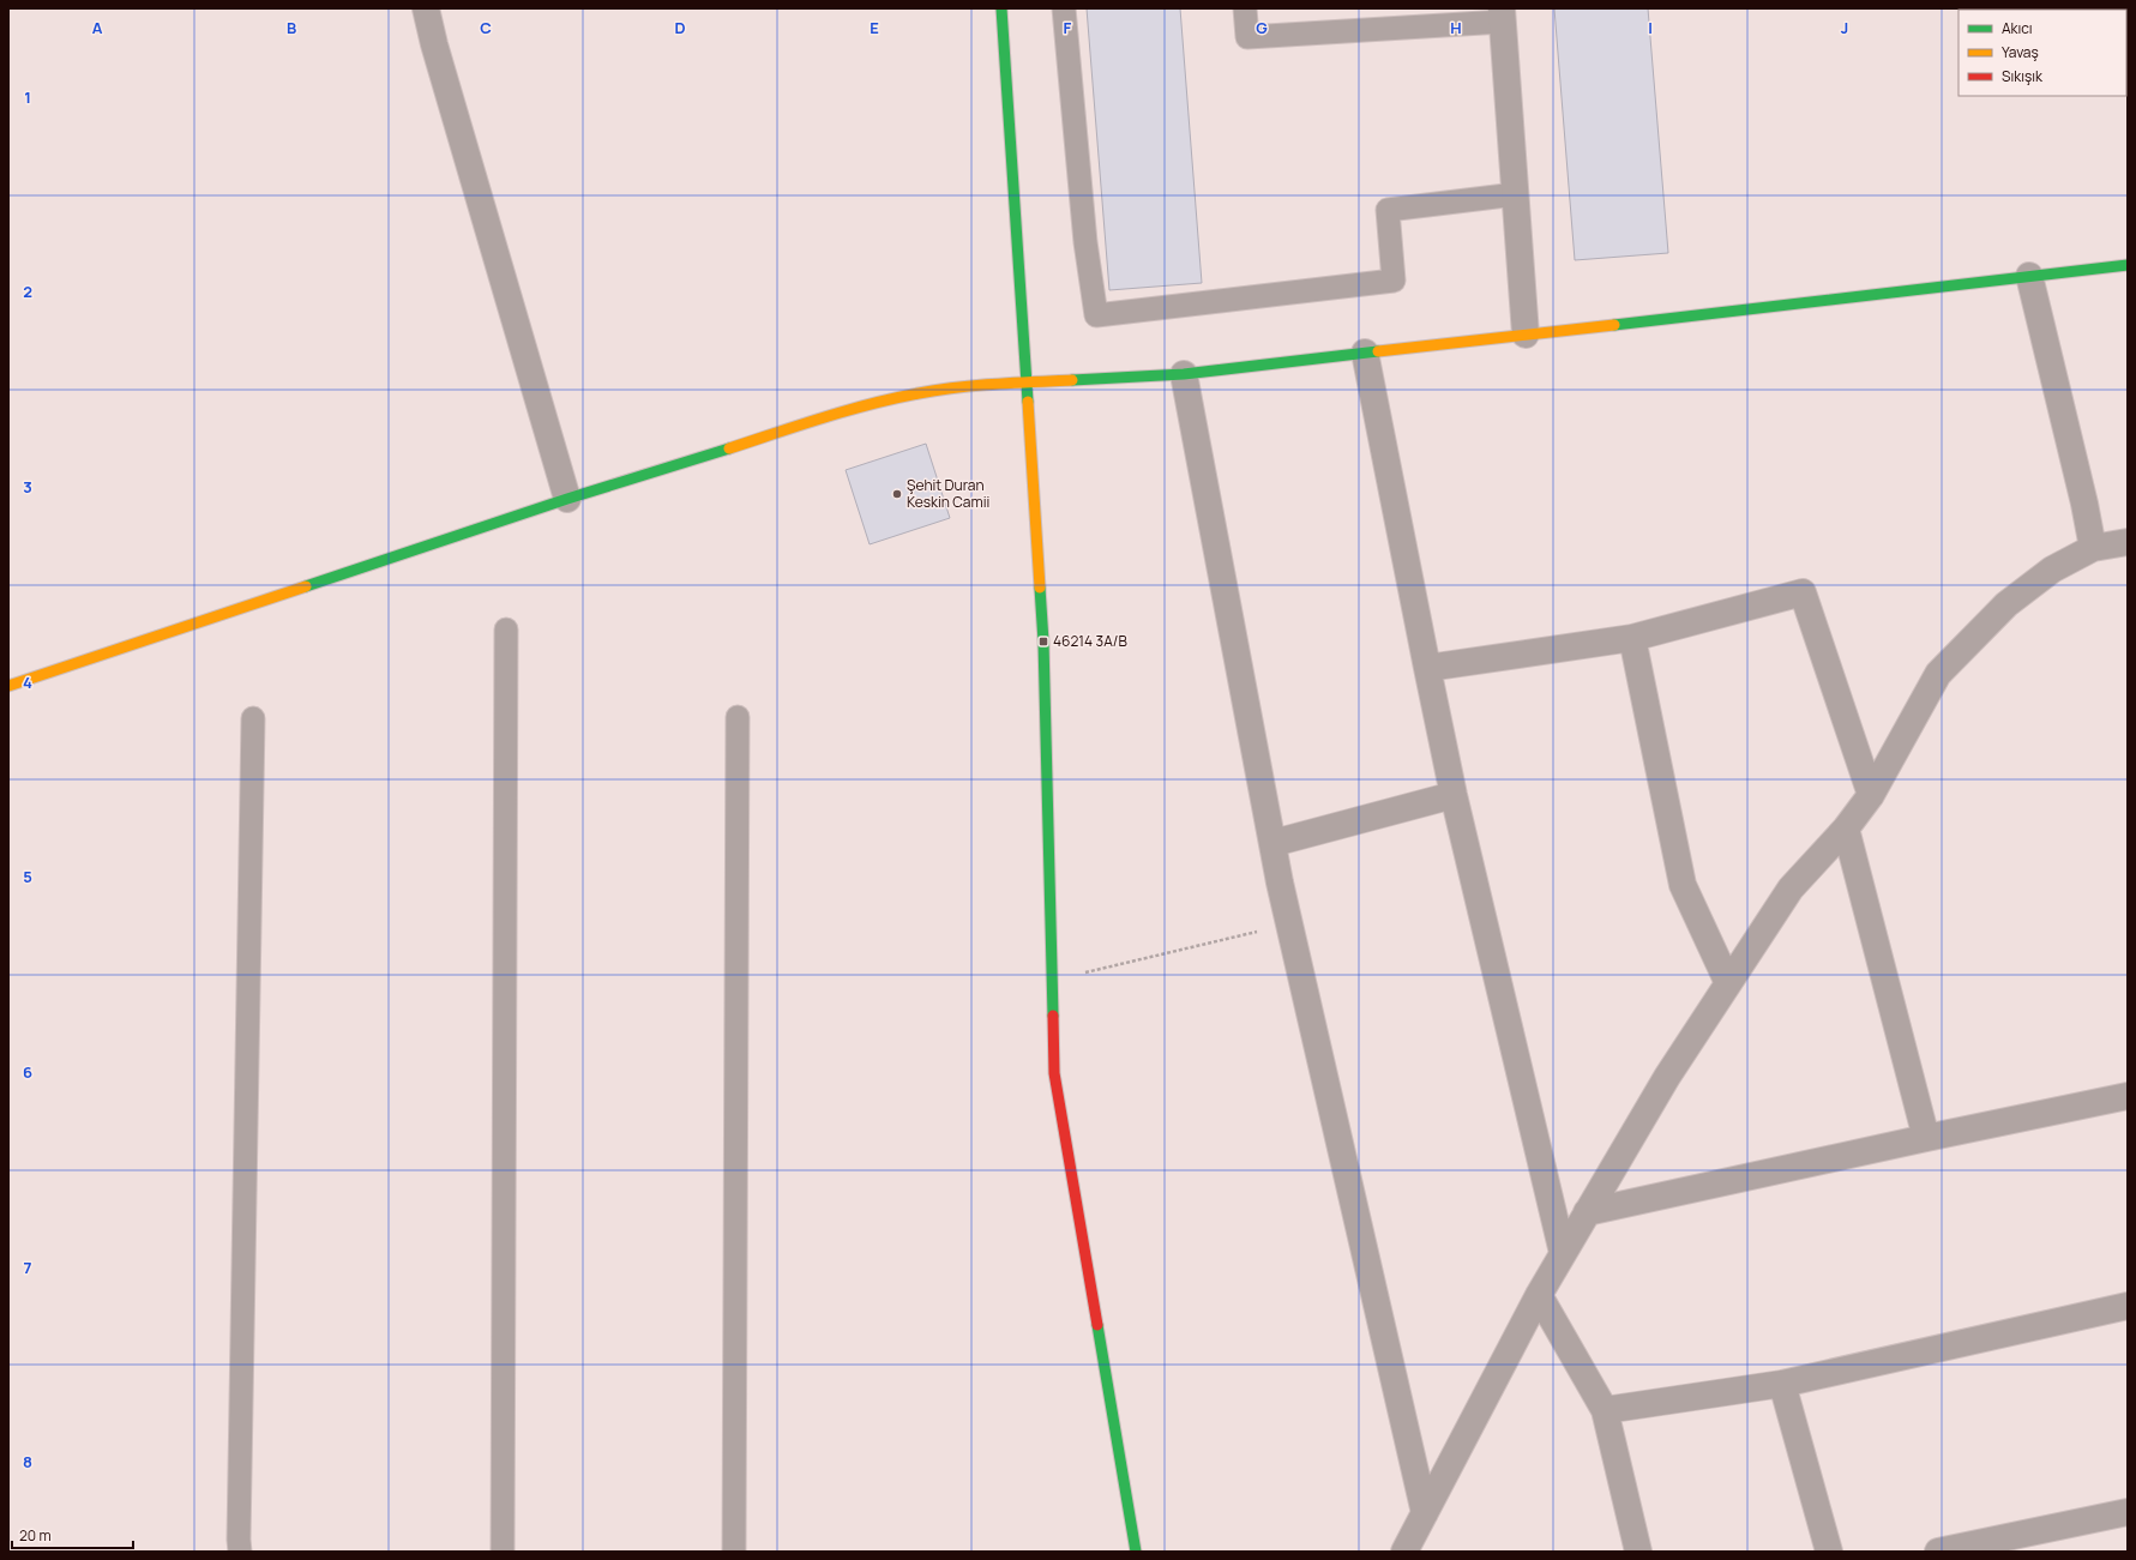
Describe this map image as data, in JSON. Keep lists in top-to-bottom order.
{
  "places": {
    "other": ["Şehit Duran Keskin Camii"],
    "transit": ["46214 3A/B"]
  },
  "legend": ["Akıcı", "Yavaş", "Sıkışık"],
  "scale_bar": "20 m",
  "grid": {
    "columns": [
      "A",
      "B",
      "C",
      "D",
      "E",
      "F",
      "G",
      "H",
      "I",
      "J"
    ],
    "rows": [
      "1",
      "2",
      "3",
      "4",
      "5",
      "6",
      "7",
      "8"
    ]
  }
}
